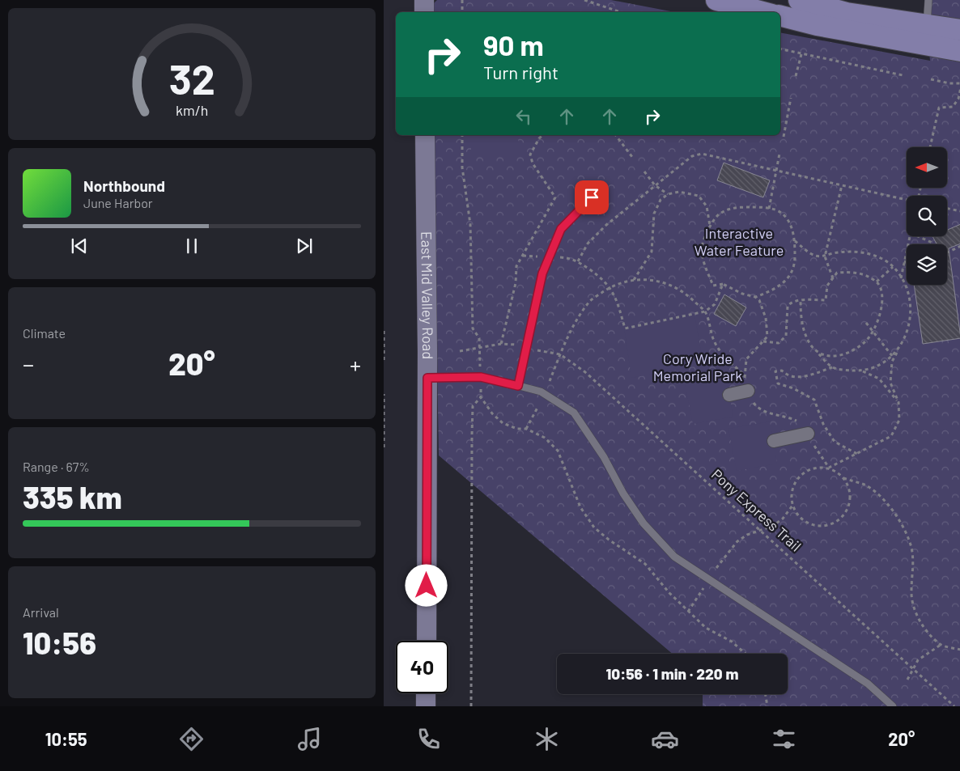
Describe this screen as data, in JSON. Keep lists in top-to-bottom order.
{
  "streets": {
    "street": ["East Mid Valley Road"],
    "path": ["Pony Express Trail"]
  },
  "parks": ["Interactive Water Feature", "Cory Wride Memorial Park"],
  "north": "left",
  "page": {
    "turn": ["90 m", "Turn right"],
    "song": ["Northbound", "June Harbor"],
    "tile": [
      "Climate",
      ["Range · 67%", "335 km"],
      ["Arrival", "10:56"]
    ],
    "heat": ["−", "20°", "+"],
    "limit": "40",
    "trip": "10:56 · 1 min · 220 m",
    "tabs": ["10:55", "20°"],
    "gauge": ["32", "km/h"]
  }
}
